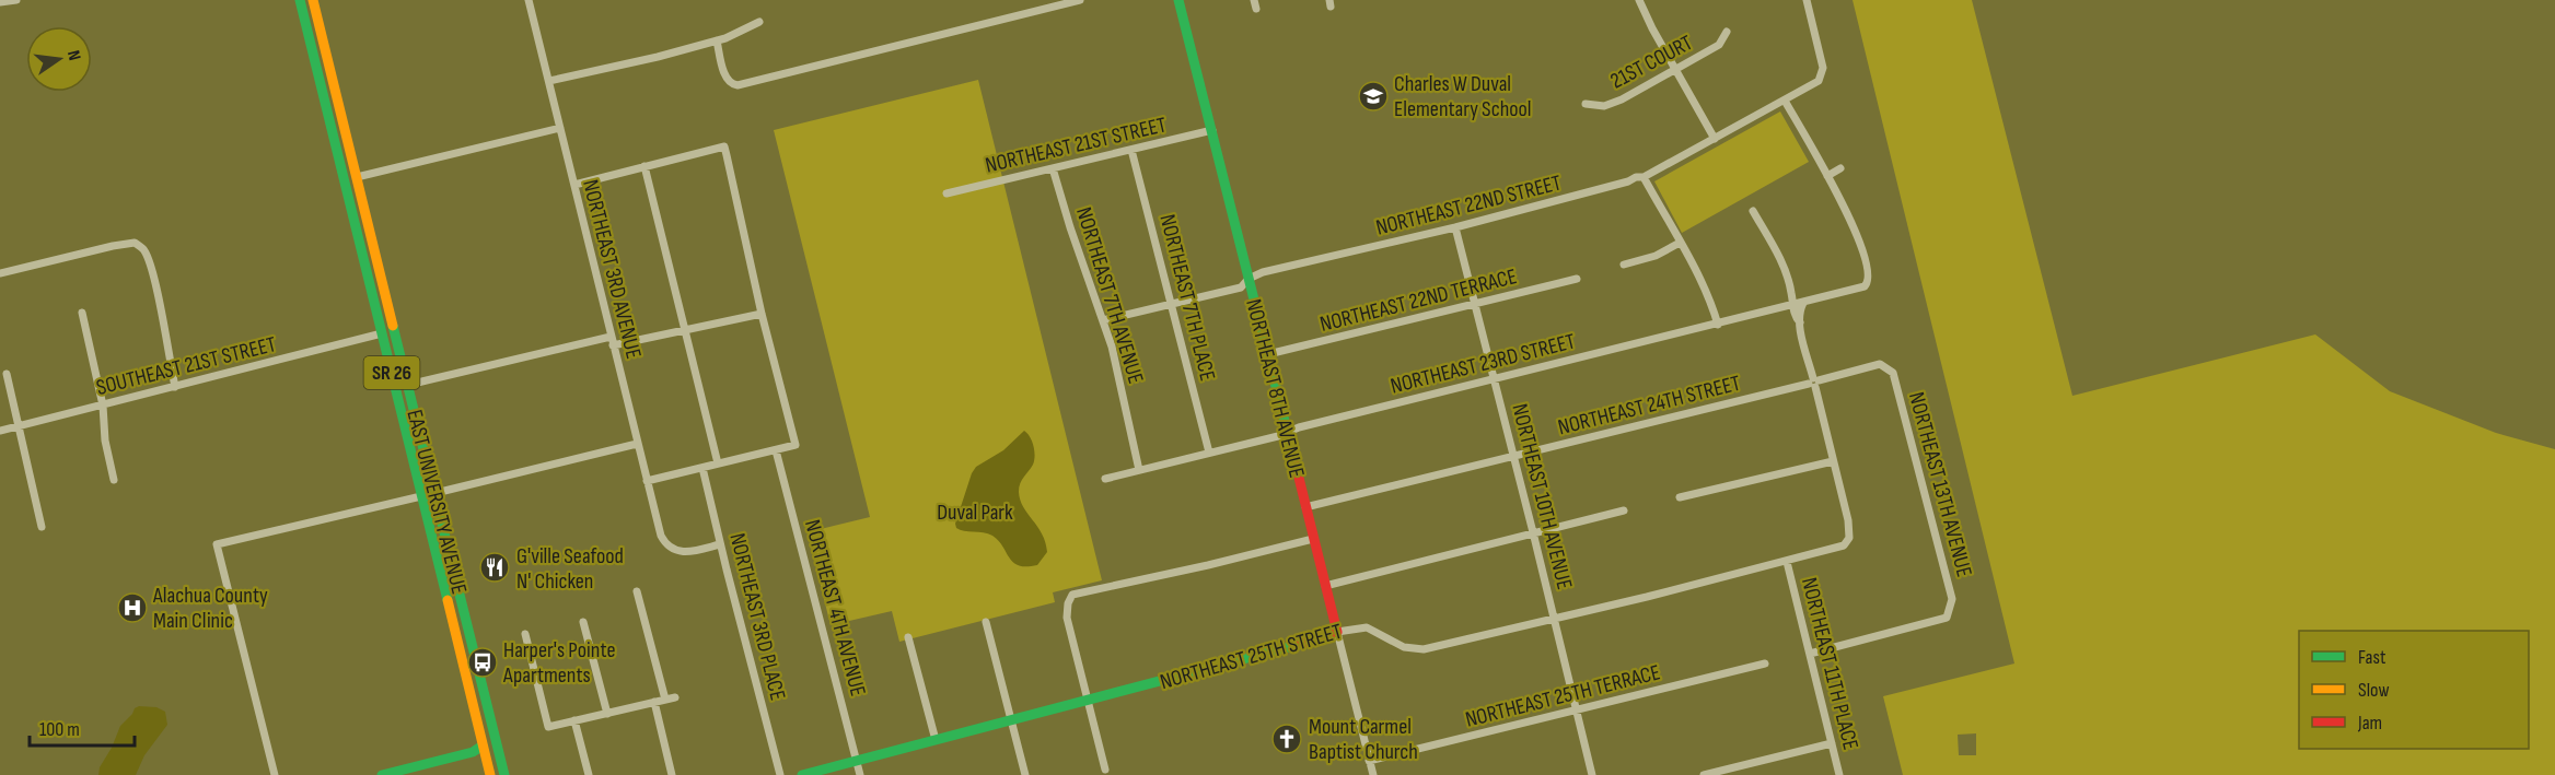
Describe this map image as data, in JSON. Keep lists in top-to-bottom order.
{
  "streets": {
    "main road": [
      "SR 26",
      "NORTHEAST 8TH AVENUE",
      "EAST UNIVERSITY AVENUE",
      "NORTHEAST 25TH STREET"
    ],
    "street": [
      "21ST COURT",
      "NORTHEAST 21ST STREET",
      "NORTHEAST 22ND STREET",
      "NORTHEAST 3RD AVENUE",
      "NORTHEAST 7TH AVENUE",
      "NORTHEAST 7TH PLACE",
      "NORTHEAST 22ND TERRACE",
      "NORTHEAST 23RD STREET",
      "SOUTHEAST 21ST STREET",
      "NORTHEAST 24TH STREET",
      "NORTHEAST 13TH AVENUE",
      "NORTHEAST 10TH AVENUE",
      "NORTHEAST 4TH AVENUE",
      "NORTHEAST 3RD PLACE",
      "NORTHEAST 11TH PLACE",
      "NORTHEAST 25TH TERRACE"
    ]
  },
  "crossings": [
    ["NORTHEAST 21ST STREET", "NORTHEAST 7TH AVENUE"],
    ["NORTHEAST 21ST STREET", "NORTHEAST 7TH PLACE"],
    ["NORTHEAST 21ST STREET", "NORTHEAST 8TH AVENUE"],
    ["NORTHEAST 22ND STREET", "NORTHEAST 7TH AVENUE"],
    ["NORTHEAST 22ND STREET", "NORTHEAST 7TH PLACE"],
    ["NORTHEAST 22ND STREET", "NORTHEAST 8TH AVENUE"],
    ["NORTHEAST 22ND STREET", "NORTHEAST 10TH AVENUE"],
    ["NORTHEAST 3RD AVENUE", "NORTHEAST 3RD PLACE"],
    ["NORTHEAST 7TH AVENUE", "NORTHEAST 23RD STREET"],
    ["NORTHEAST 7TH PLACE", "NORTHEAST 23RD STREET"],
    ["NORTHEAST 22ND TERRACE", "NORTHEAST 8TH AVENUE"],
    ["NORTHEAST 22ND TERRACE", "NORTHEAST 10TH AVENUE"],
    ["NORTHEAST 23RD STREET", "NORTHEAST 8TH AVENUE"],
    ["NORTHEAST 23RD STREET", "NORTHEAST 10TH AVENUE"],
    ["SOUTHEAST 21ST STREET", "EAST UNIVERSITY AVENUE"],
    ["NORTHEAST 8TH AVENUE", "NORTHEAST 24TH STREET"],
    ["NORTHEAST 8TH AVENUE", "NORTHEAST 25TH STREET"],
    ["NORTHEAST 8TH AVENUE", "NORTHEAST 25TH TERRACE"],
    ["NORTHEAST 24TH STREET", "NORTHEAST 13TH AVENUE"],
    ["NORTHEAST 24TH STREET", "NORTHEAST 10TH AVENUE"],
    ["NORTHEAST 13TH AVENUE", "NORTHEAST 11TH PLACE"],
    ["NORTHEAST 10TH AVENUE", "NORTHEAST 25TH STREET"],
    ["NORTHEAST 10TH AVENUE", "NORTHEAST 25TH TERRACE"],
    ["NORTHEAST 4TH AVENUE", "NORTHEAST 25TH STREET"],
    ["NORTHEAST 25TH STREET", "NORTHEAST 11TH PLACE"]
  ],
  "parks": ["Duval Park"],
  "places": {
    "school or university": ["Charles W Duval Elementary School"],
    "restaurant": ["G'ville Seafood N' Chicken"],
    "hospital": ["Alachua County Main Clinic"],
    "bus stop": ["Harper's Pointe Apartments"],
    "church": ["Mount Carmel Baptist Church"]
  },
  "legend": ["Fast", "Slow", "Jam"],
  "scale_bar": "100 m",
  "north": "right"
}
